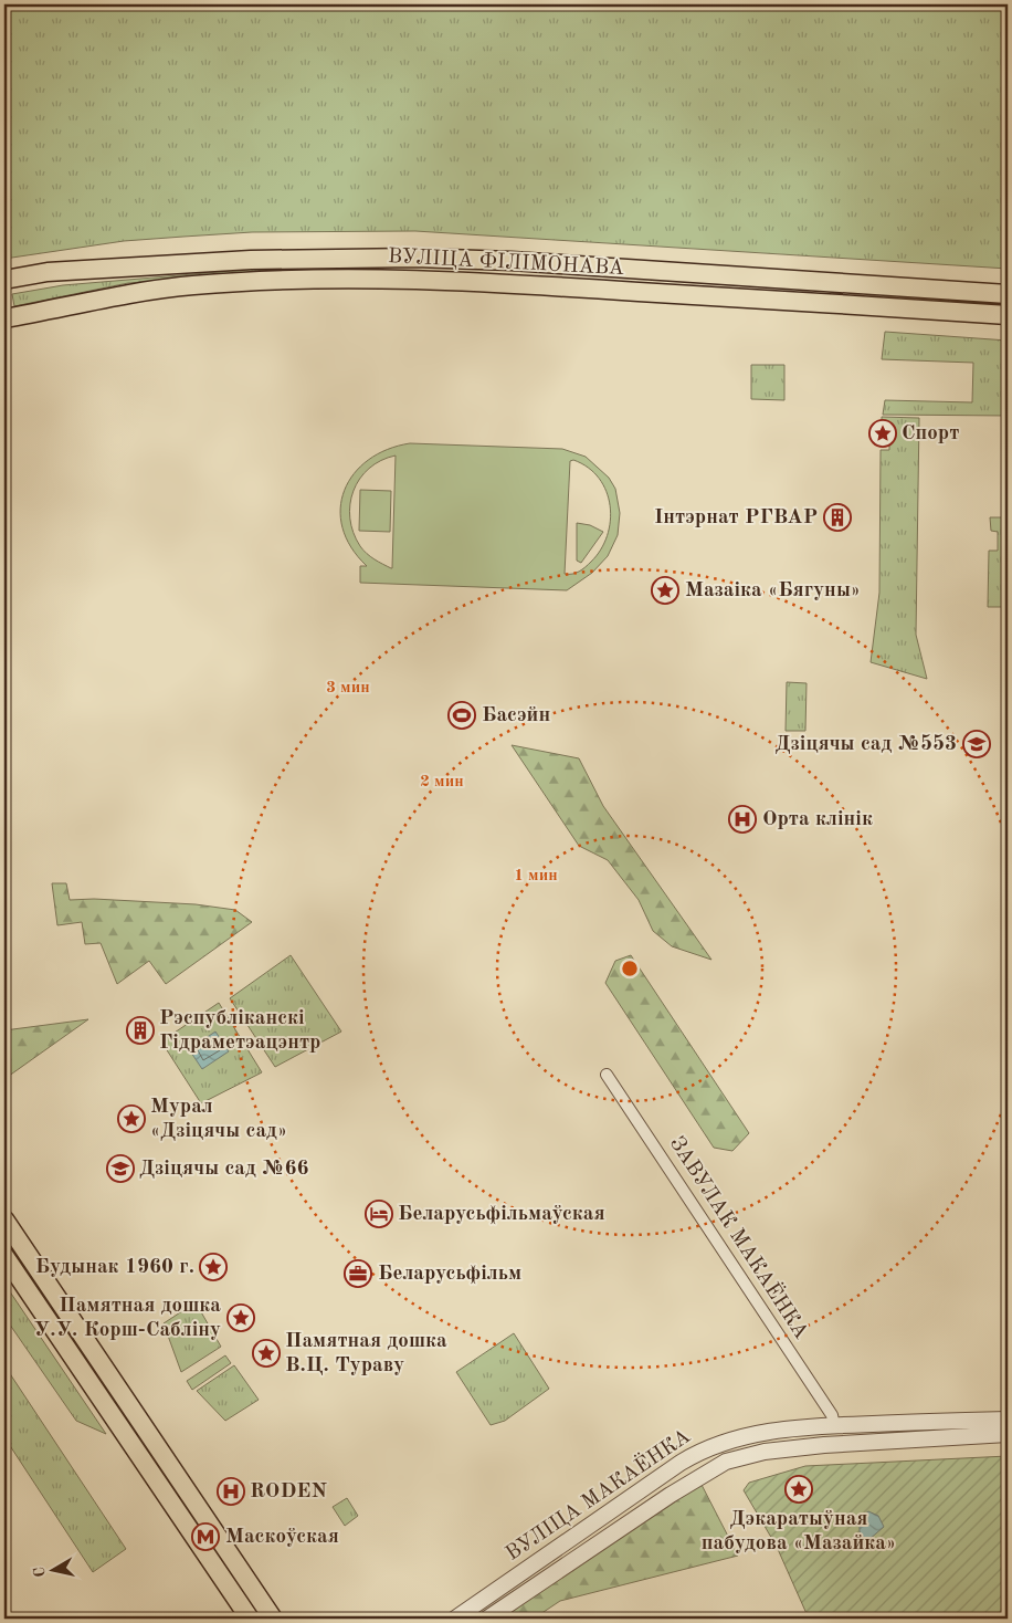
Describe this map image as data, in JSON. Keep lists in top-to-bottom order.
{
  "streets": {
    "main road": ["ВУЛІЦА ФІЛІМОНАВА"],
    "street": ["ЗАВУЛАК МАКАЁНКА", "ВУЛІЦА МАКАЁНКА"]
  },
  "crossings": [
    ["ЗАВУЛАК МАКАЁНКА", "ВУЛІЦА МАКАЁНКА"]
  ],
  "places": {
    "place": [
      "Спорт",
      "Мазаіка «Бягуны»",
      "Мурал «Дзіцячы сад»",
      "Будынак 1960 г.",
      "Памятная дошка У.У. Корш-Сабліну",
      "Памятная дошка В.Ц. Тураву",
      "Дэкаратыўная пабудова «Мазайка»"
    ],
    "building": ["Інтэрнат РГВАР", "Рэспубліканскі Гідраметэацэнтр"],
    "sports": ["Басэйн"],
    "school or university": ["Дзіцячы сад №553", "Дзіцячы сад №66"],
    "hospital": ["Орта клінік", "RODEN"],
    "hotel": ["Беларусьфільмаўская"],
    "office": ["Беларусьфільм"],
    "metro station": ["Маскоўская"]
  },
  "north": "left",
  "rings": ["3 мин", "2 мин", "1 мин"]
}
